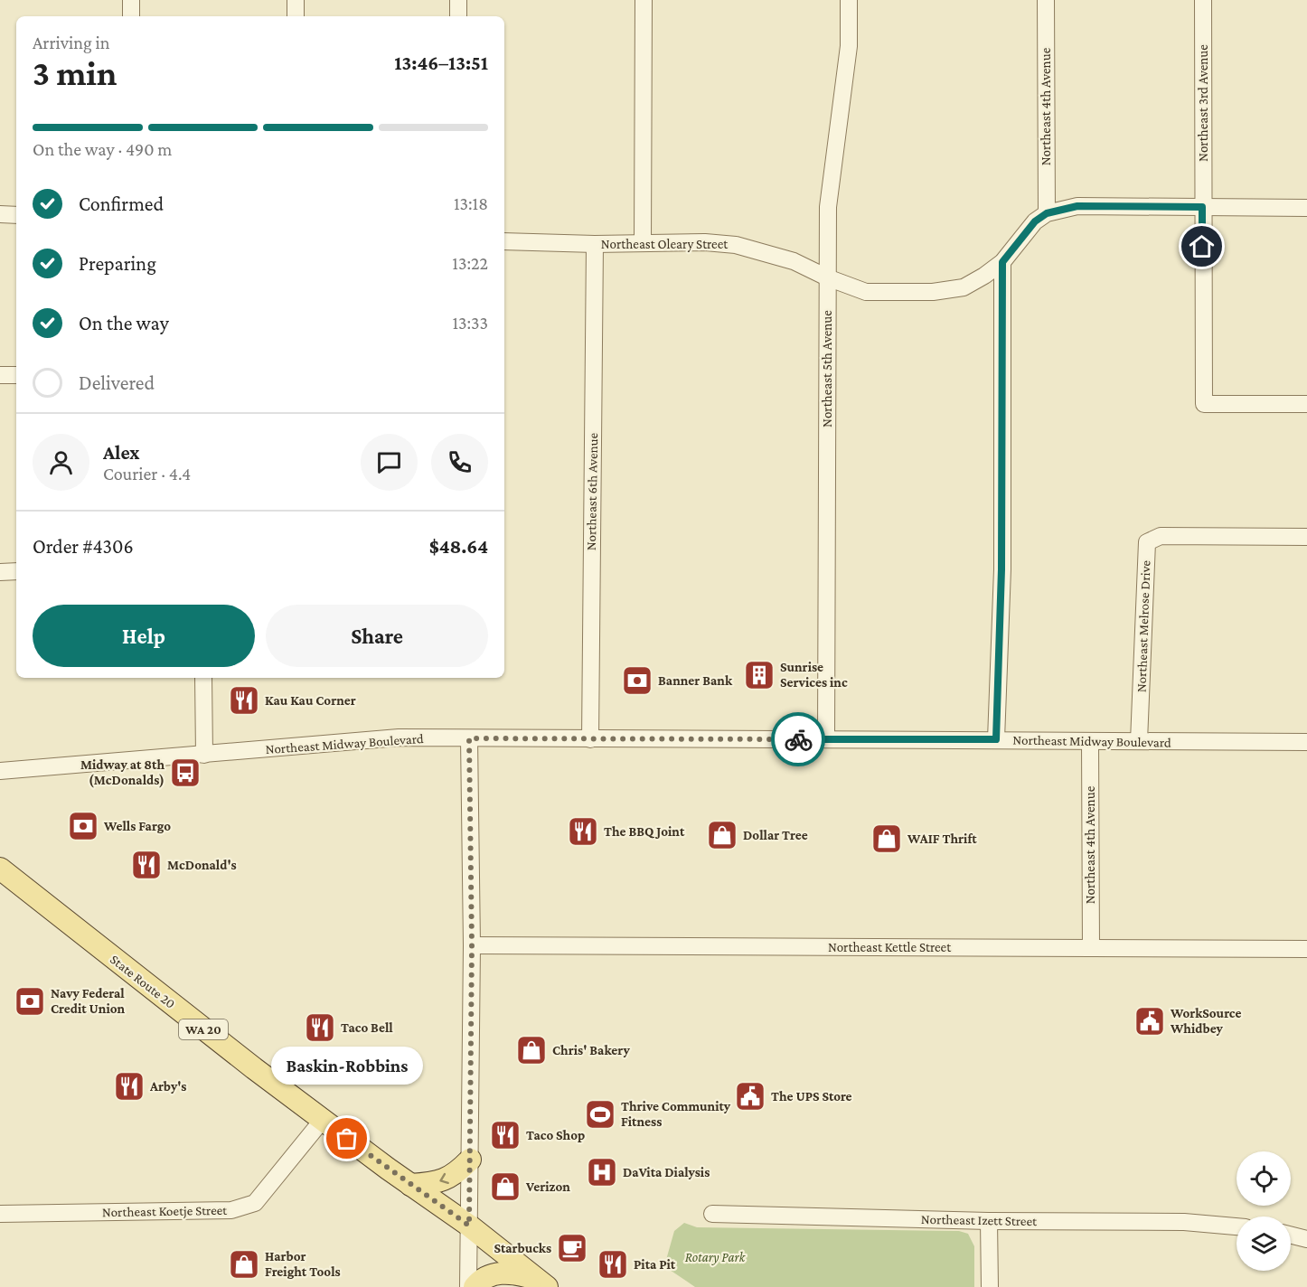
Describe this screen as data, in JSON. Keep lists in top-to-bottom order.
{
  "streets": {
    "main road": ["State Route 20", "WA 20"],
    "street": [
      "Northeast 3rd Avenue",
      "Northeast 4th Avenue",
      "Northeast Oleary Street",
      "Northeast 5th Avenue",
      "Northeast 6th Avenue",
      "Northeast Melrose Drive",
      "Northeast Midway Boulevard",
      "Northeast Kettle Street",
      "Northeast Koetje Street",
      "Northeast Izett Street"
    ]
  },
  "crossings": [
    ["Northeast 3rd Avenue", "Northeast Oleary Street"],
    ["Northeast 4th Avenue", "Northeast Oleary Street"],
    ["Northeast 4th Avenue", "Northeast Midway Boulevard"],
    ["Northeast 4th Avenue", "Northeast Kettle Street"],
    ["Northeast Oleary Street", "Northeast 5th Avenue"],
    ["Northeast Oleary Street", "Northeast 6th Avenue"],
    ["Northeast 5th Avenue", "Northeast Midway Boulevard"],
    ["Northeast 6th Avenue", "Northeast Midway Boulevard"],
    ["Northeast Melrose Drive", "Northeast Midway Boulevard"],
    ["State Route 20", "Northeast Koetje Street"]
  ],
  "parks": ["Rotary Park"],
  "places": {
    "building": ["Sunrise Services inc"],
    "bank": ["Banner Bank", "Wells Fargo", "Navy Federal Credit Union"],
    "restaurant": [
      "Kau Kau Corner",
      "The BBQ Joint",
      "McDonald's",
      "Taco Bell",
      "Arby's",
      "Taco Shop",
      "Pita Pit"
    ],
    "bus stop": ["Midway at 8th (McDonalds)"],
    "shop": [
      "Dollar Tree",
      "WAIF Thrift",
      "Chris' Bakery",
      "Verizon",
      "Harbor Freight Tools"
    ],
    "public building": ["WorkSource Whidbey", "The UPS Store"],
    "sports": ["Thrive Community Fitness"],
    "other": ["Baskin-Robbins"],
    "hospital": ["DaVita Dialysis"],
    "cafe": ["Starbucks"]
  },
  "page": {
    "heading": ["3 min", "Arriving in", "13:46–13:51"],
    "panel": [
      "Alex",
      "Courier · 4.4",
      "Order #4306",
      "$48.64"
    ],
    "bar": "On the way · 490 m",
    "list": [
      ["Confirmed", "13:18"],
      ["Preparing", "13:22"],
      ["On the way", "13:33"],
      "Delivered"
    ],
    "buttons": ["Help", "Share"],
    "bubble": "Baskin-Robbins"
  }
}
